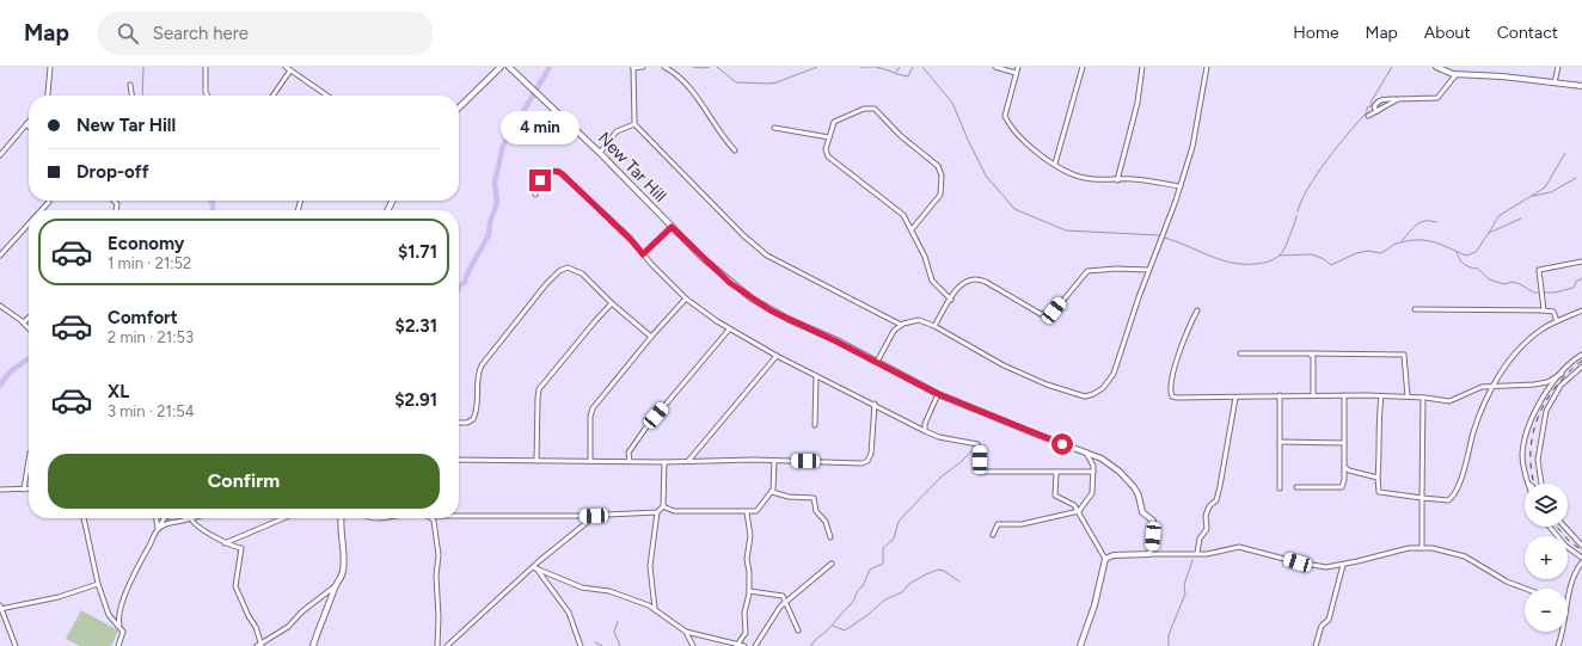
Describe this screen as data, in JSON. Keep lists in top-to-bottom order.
{
  "streets": {
    "street": ["New Tar Hill"]
  },
  "page": {
    "header": "Map",
    "search": "Search here",
    "nav": [
      "Home",
      "Map",
      "About",
      "Contact"
    ],
    "banner": ["New Tar Hill", "Drop-off"],
    "bubble": "4 min",
    "list": [
      {
        "name": "Economy",
        "note": "1 min · 21:52",
        "value": "$1.71"
      },
      {
        "name": "Comfort",
        "note": "2 min · 21:53",
        "value": "$2.31"
      },
      {
        "name": "XL",
        "note": "3 min · 21:54",
        "value": "$2.91"
      }
    ],
    "buttons": "Confirm",
    "map_buttons": ["+", "−"]
  }
}
